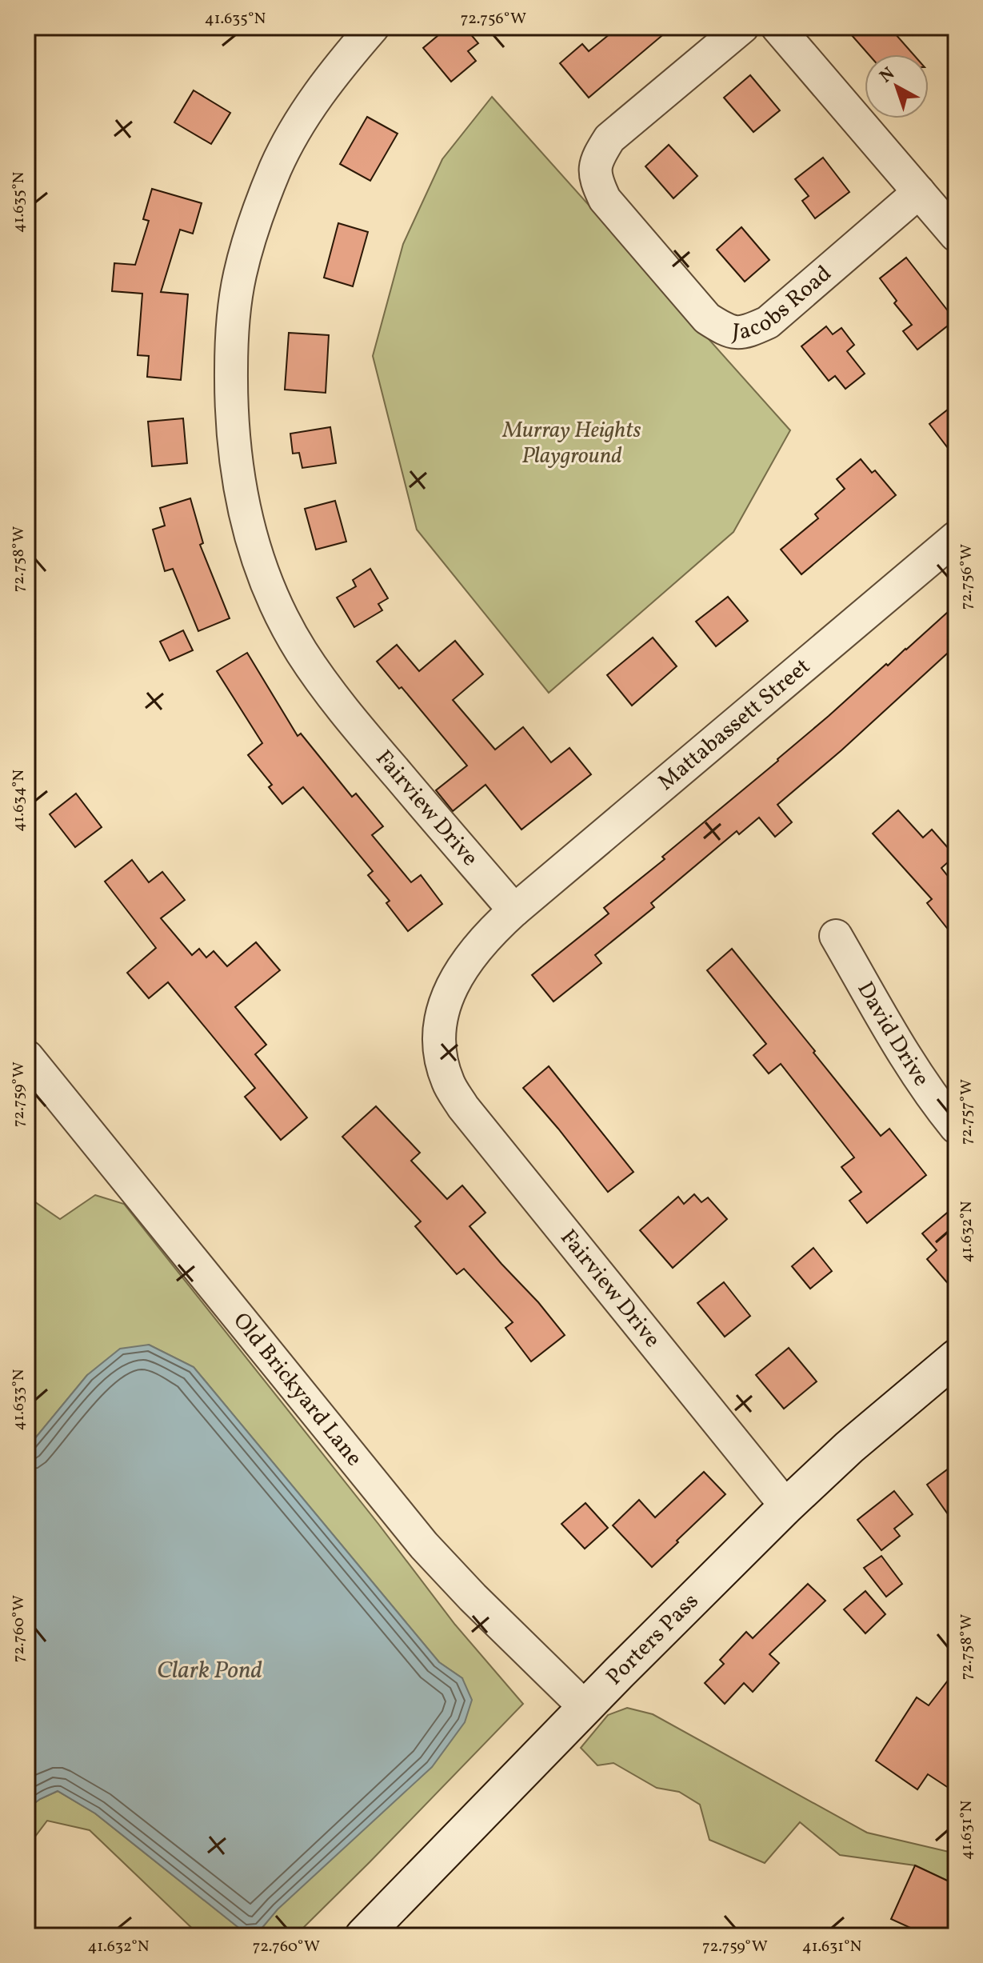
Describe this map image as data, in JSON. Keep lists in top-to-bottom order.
{
  "streets": {
    "street": [
      "Jacobs Road",
      "Mattabassett Street",
      "Fairview Drive",
      "David Drive",
      "Old Brickyard Lane",
      "Porters Pass"
    ]
  },
  "crossings": [
    ["Mattabassett Street", "Fairview Drive"],
    ["Fairview Drive", "Porters Pass"],
    ["Old Brickyard Lane", "Porters Pass"]
  ],
  "water": ["Clark Pond"],
  "parks": ["Murray Heights Playground"],
  "north": "top left",
  "coordinates": [
    "41.635°N",
    "72.756°W",
    "72.758°W",
    "41.634°N",
    "72.759°W",
    "72.757°W",
    "41.632°N",
    "41.633°N",
    "72.760°W",
    "41.631°N"
  ]
}
